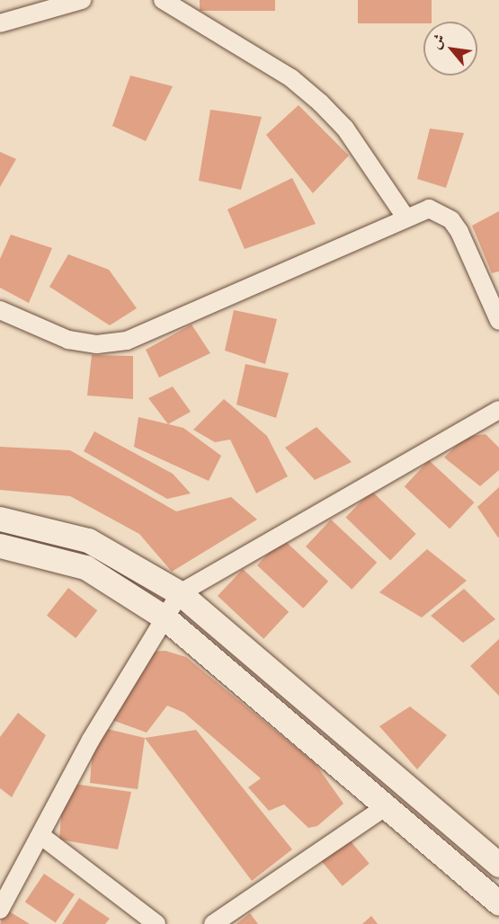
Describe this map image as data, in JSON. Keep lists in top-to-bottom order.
{
  "north": "top left"
}
